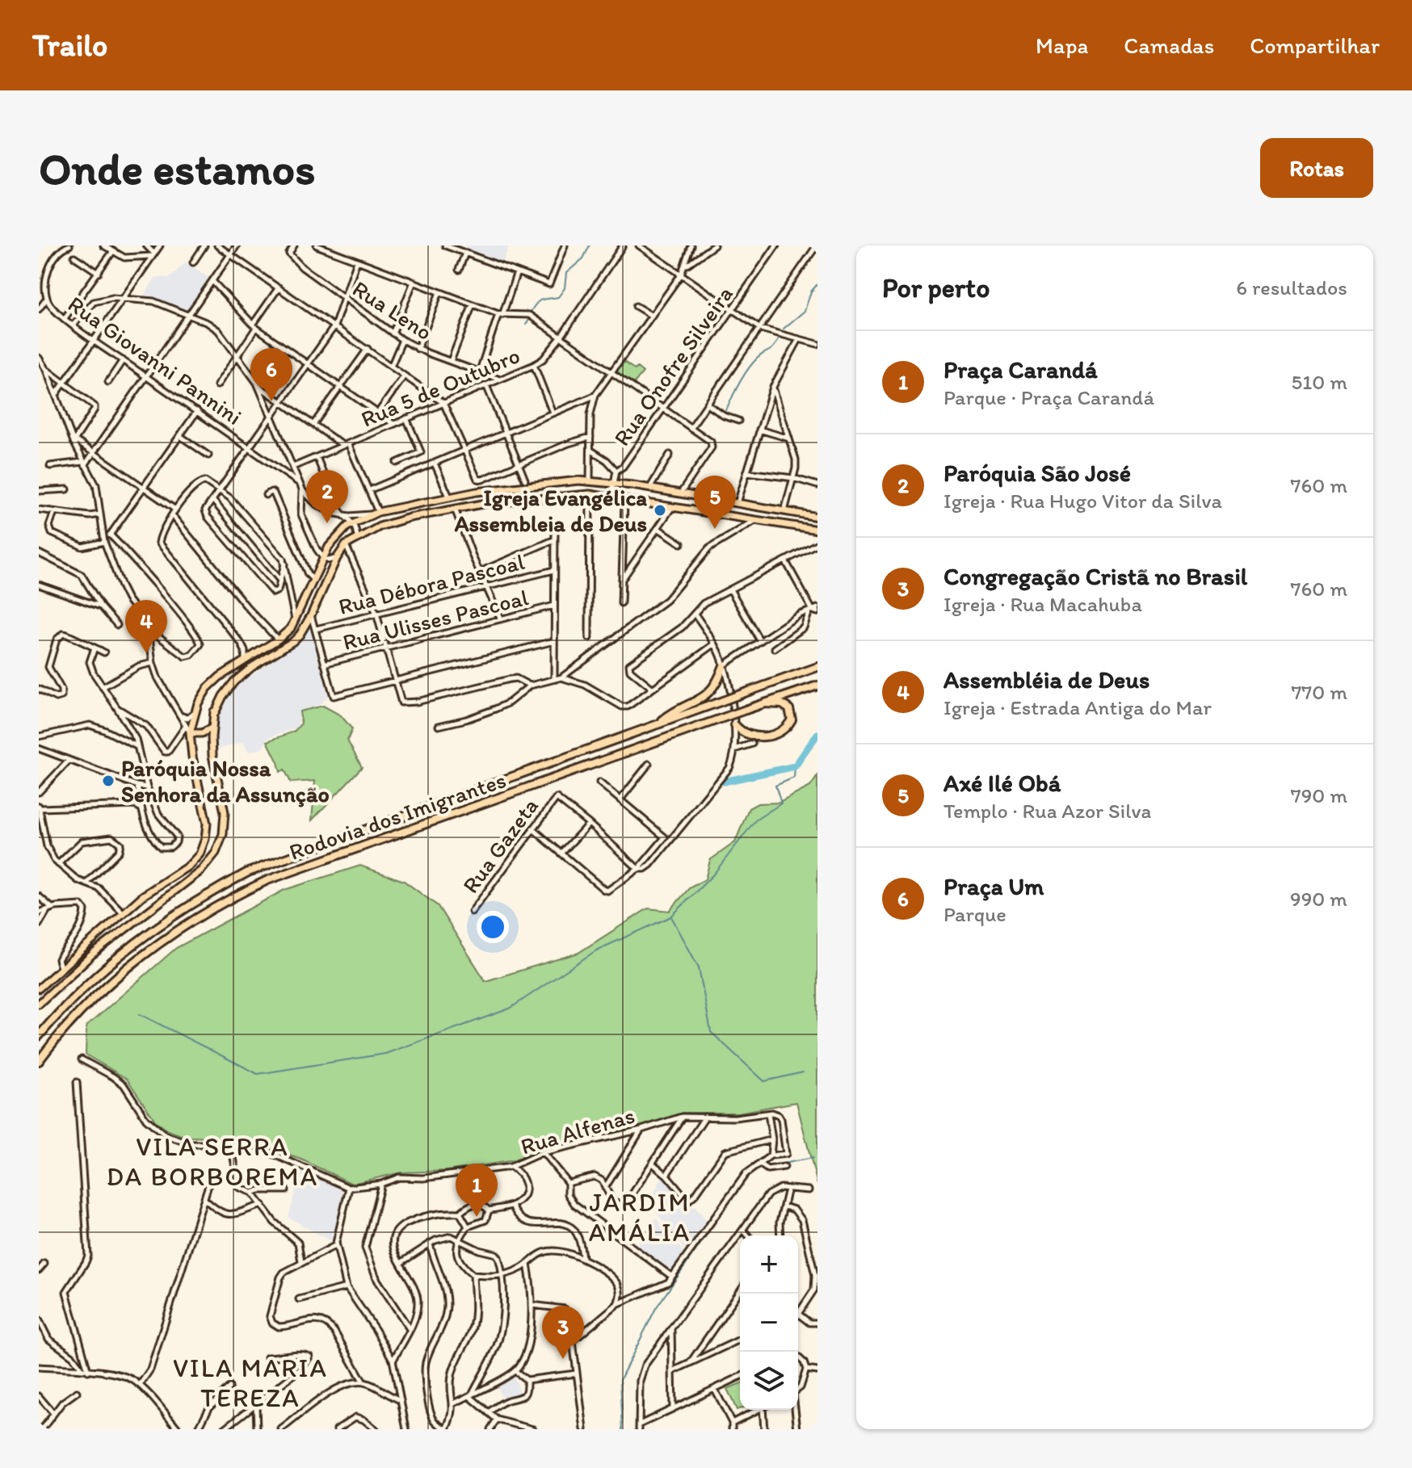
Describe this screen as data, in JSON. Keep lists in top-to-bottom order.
{
  "streets": {
    "highway": ["Rodovia dos Imigrantes"],
    "street": [
      "Rua Leno",
      "Rua Giovanni Pannini",
      "Rua Onofre Silveira",
      "Rua 5 de Outubro",
      "Rua Débora Pascoal",
      "Rua Ulisses Pascoal",
      "Rua Gazeta",
      "Rua Alfenas"
    ]
  },
  "crossings": [
    ["Rua Leno", "Rua 5 de Outubro"]
  ],
  "districts": ["VILA SERRA DA BORBOREMA", "JARDIM AMÁLIA", "VILA MARIA TEREZA"],
  "places": ["Igreja Evangélica Assembleia de Deus", "Paróquia Nossa Senhora da Assunção"],
  "page": {
    "header": "Trailo",
    "nav": ["Mapa", "Camadas", "Compartilhar"],
    "buttons": "Rotas",
    "title": "Onde estamos",
    "heading": ["Por perto", "6 resultados"],
    "list": [
      {
        "mark": "1",
        "name": "Praça Carandá",
        "note": "Parque · Praça Carandá",
        "value": "510 m"
      },
      {
        "mark": "2",
        "name": "Paróquia São José",
        "note": "Igreja · Rua Hugo Vitor da Silva",
        "value": "760 m"
      },
      {
        "mark": "3",
        "name": "Congregação Cristã no Brasil",
        "note": "Igreja · Rua Macahuba",
        "value": "760 m"
      },
      {
        "mark": "4",
        "name": "Assembléia de Deus",
        "note": "Igreja · Estrada Antiga do Mar",
        "value": "770 m"
      },
      {
        "mark": "5",
        "name": "Axé Ilé Obá",
        "note": "Templo · Rua Azor Silva",
        "value": "790 m"
      },
      {
        "mark": "6",
        "name": "Praça Um",
        "note": "Parque",
        "value": "990 m"
      }
    ],
    "pins": [
      "6",
      "2",
      "5",
      "4",
      "1",
      "3"
    ],
    "map_buttons": ["+", "−"]
  }
}
